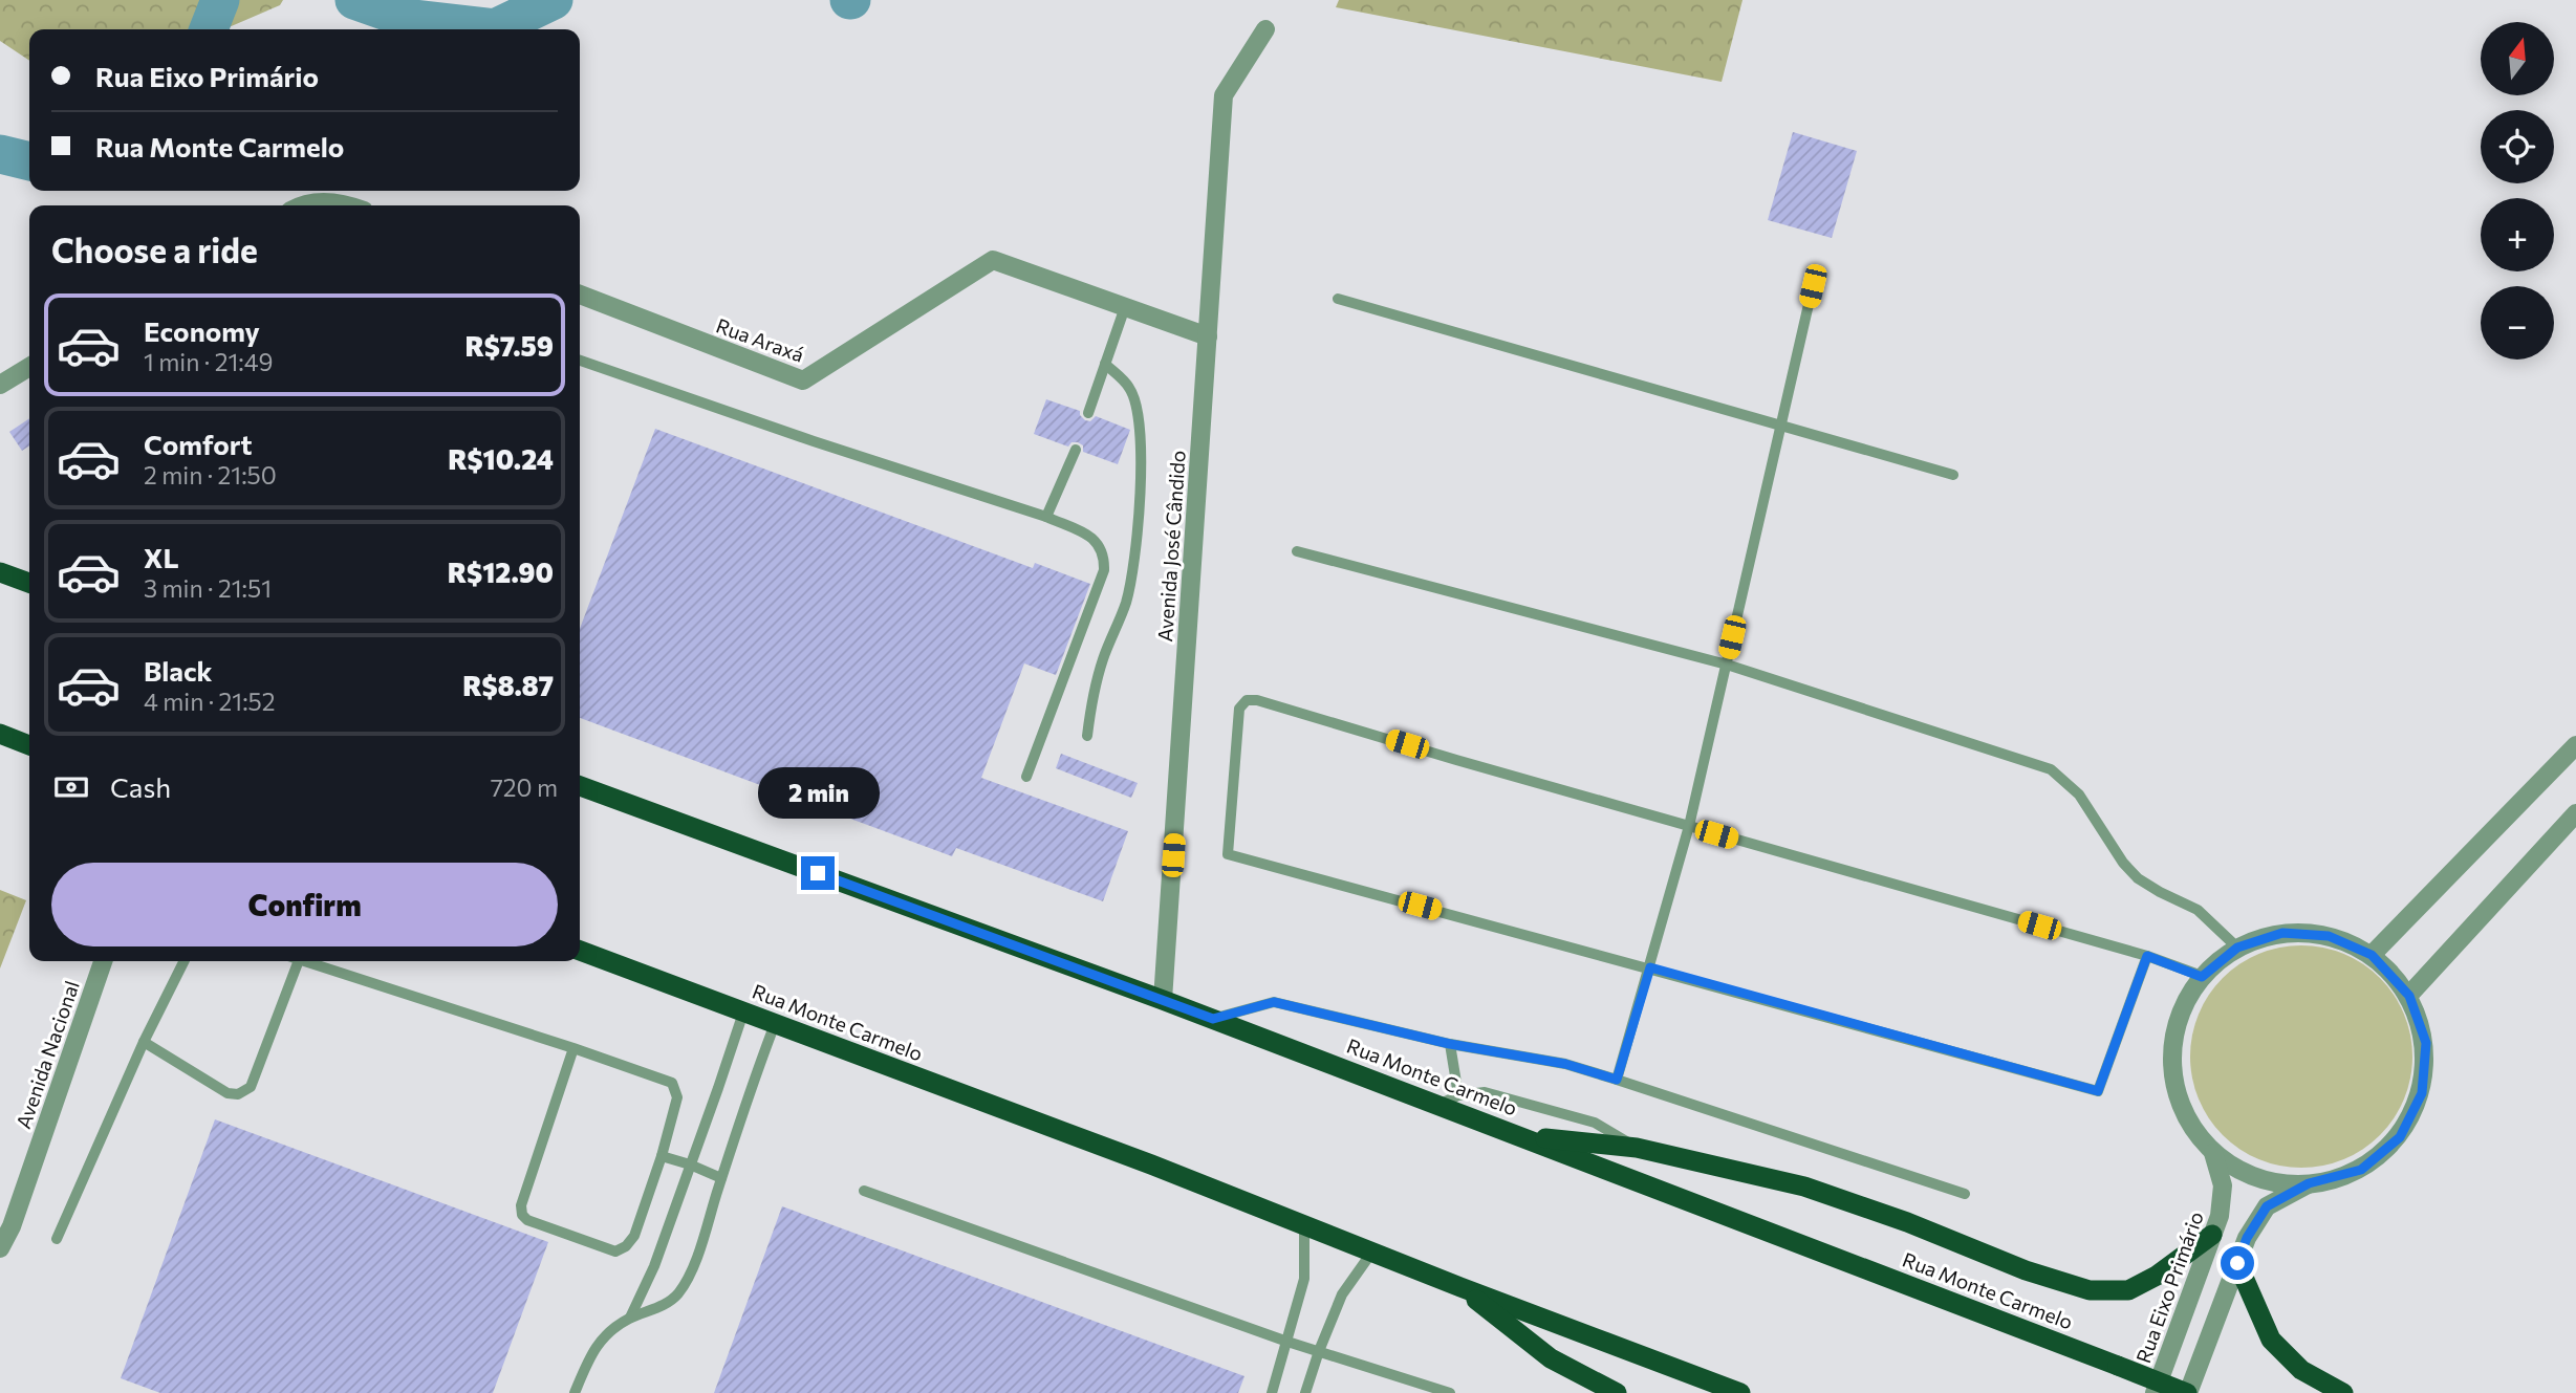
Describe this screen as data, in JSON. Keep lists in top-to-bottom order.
{
  "streets": {
    "highway": ["Rua Monte Carmelo"],
    "street": [
      "Rua Araxá",
      "Avenida José Cândido",
      "Avenida Nacional",
      "Rua Eixo Primário"
    ]
  },
  "crossings": [
    ["Avenida José Cândido", "Rua Monte Carmelo"]
  ],
  "north": "top",
  "page": {
    "map_buttons": ["+", "−"],
    "banner": ["Rua Eixo Primário", "Rua Monte Carmelo"],
    "heading": "Choose a ride",
    "list": [
      {
        "name": "Economy",
        "note": "1 min · 21:49",
        "value": "R$7.59"
      },
      {
        "name": "Comfort",
        "note": "2 min · 21:50",
        "value": "R$10.24"
      },
      {
        "name": "XL",
        "note": "3 min · 21:51",
        "value": "R$12.90"
      },
      {
        "name": "Black",
        "note": "4 min · 21:52",
        "value": "R$8.87"
      }
    ],
    "pay": ["Cash", "720 m"],
    "bubble": "2 min",
    "buttons": "Confirm"
  }
}
